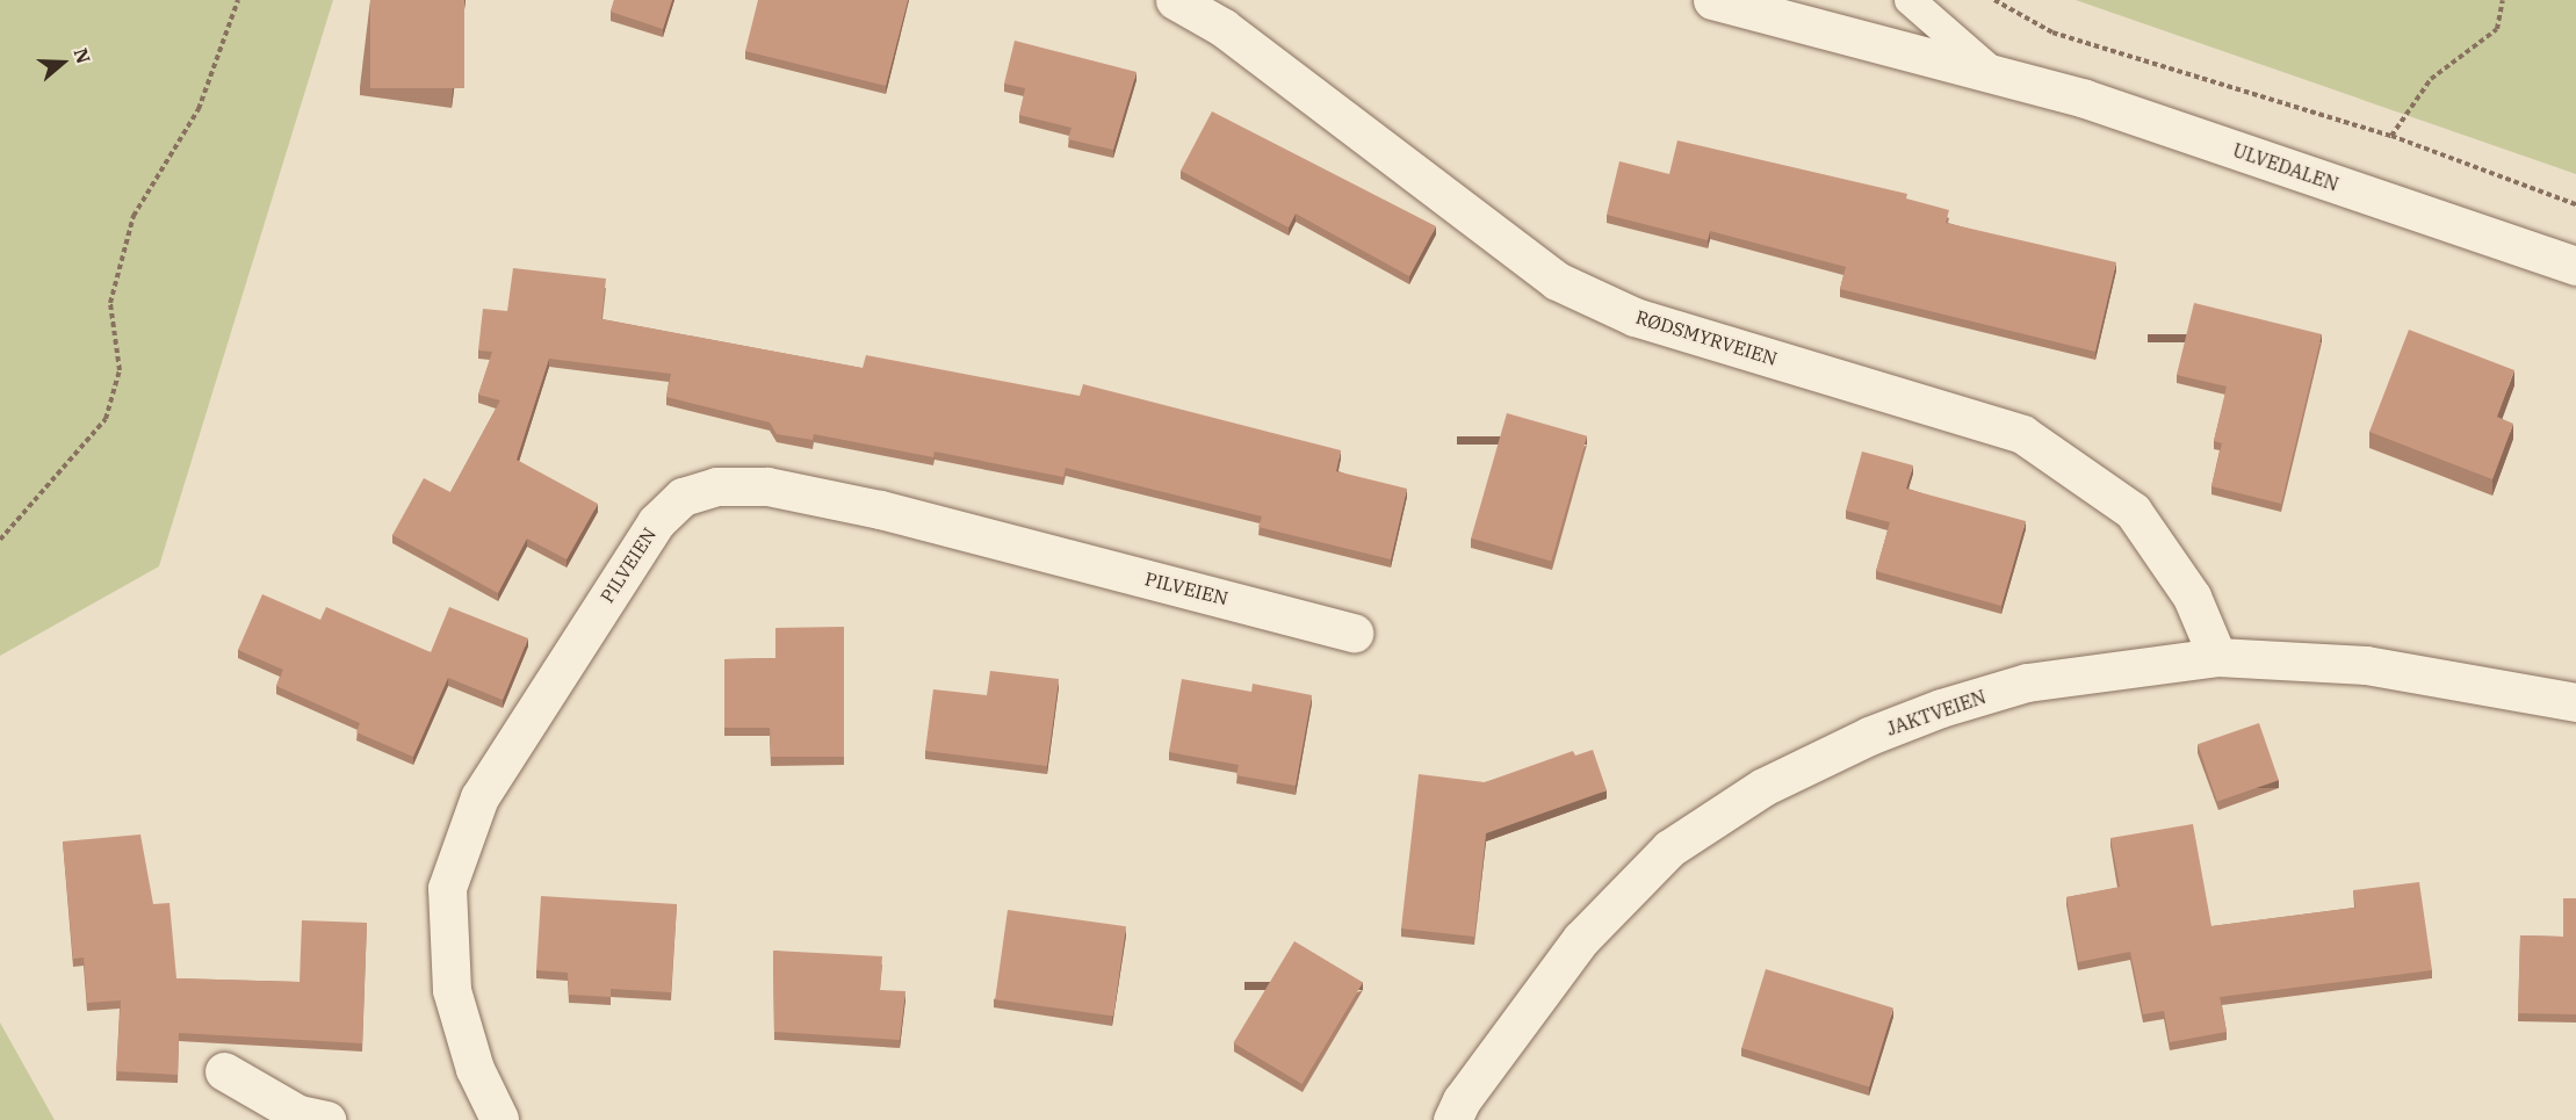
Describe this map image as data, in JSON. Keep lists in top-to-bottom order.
{
  "streets": {
    "street": [
      "ULVEDALEN",
      "RØDSMYRVEIEN",
      "PILVEIEN",
      "JAKTVEIEN"
    ]
  },
  "crossings": [
    ["RØDSMYRVEIEN", "JAKTVEIEN"]
  ],
  "north": "right"
}
